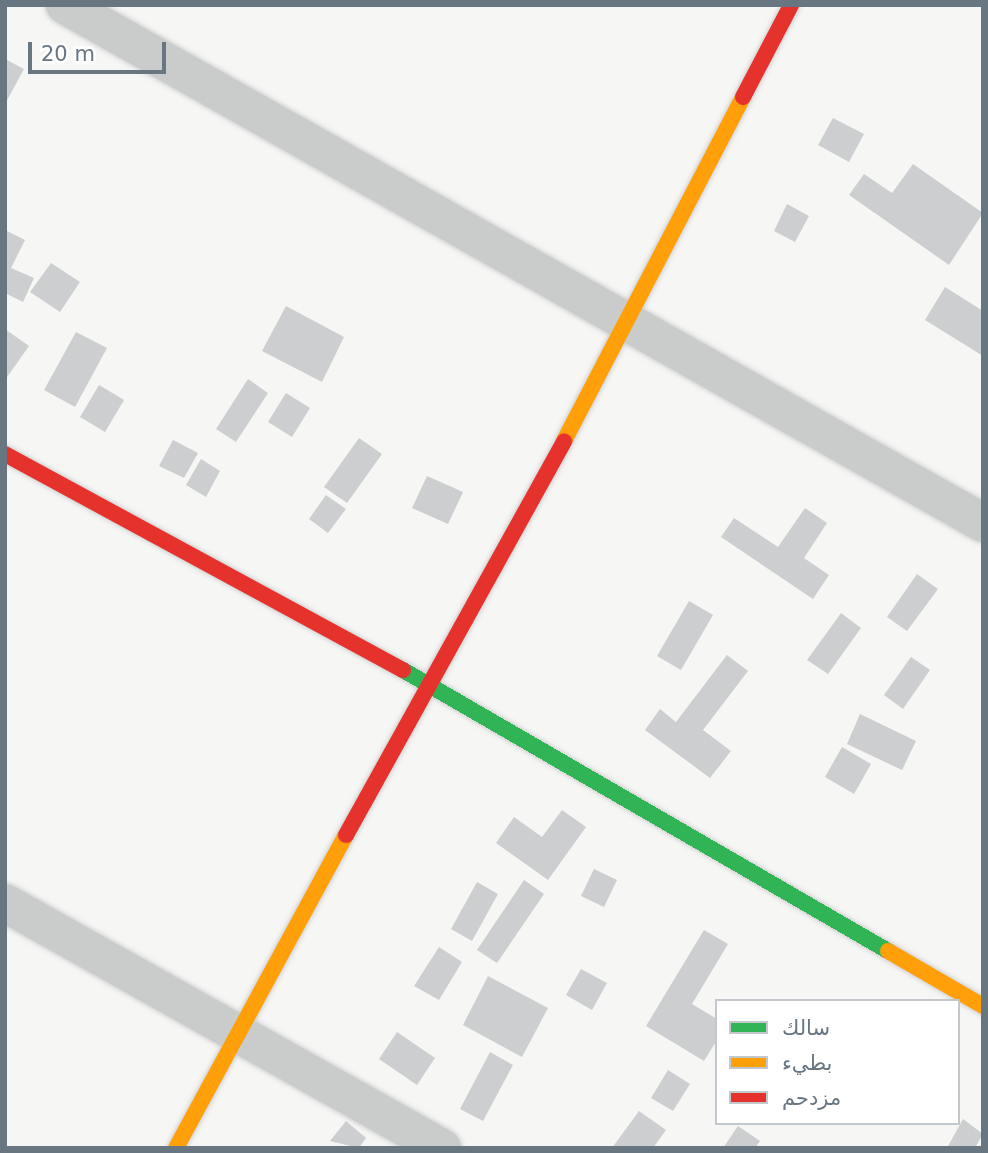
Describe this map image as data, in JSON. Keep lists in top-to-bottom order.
{
  "legend": ["سالك", "بطيء", "مزدحم"],
  "scale_bar": "20 m"
}
